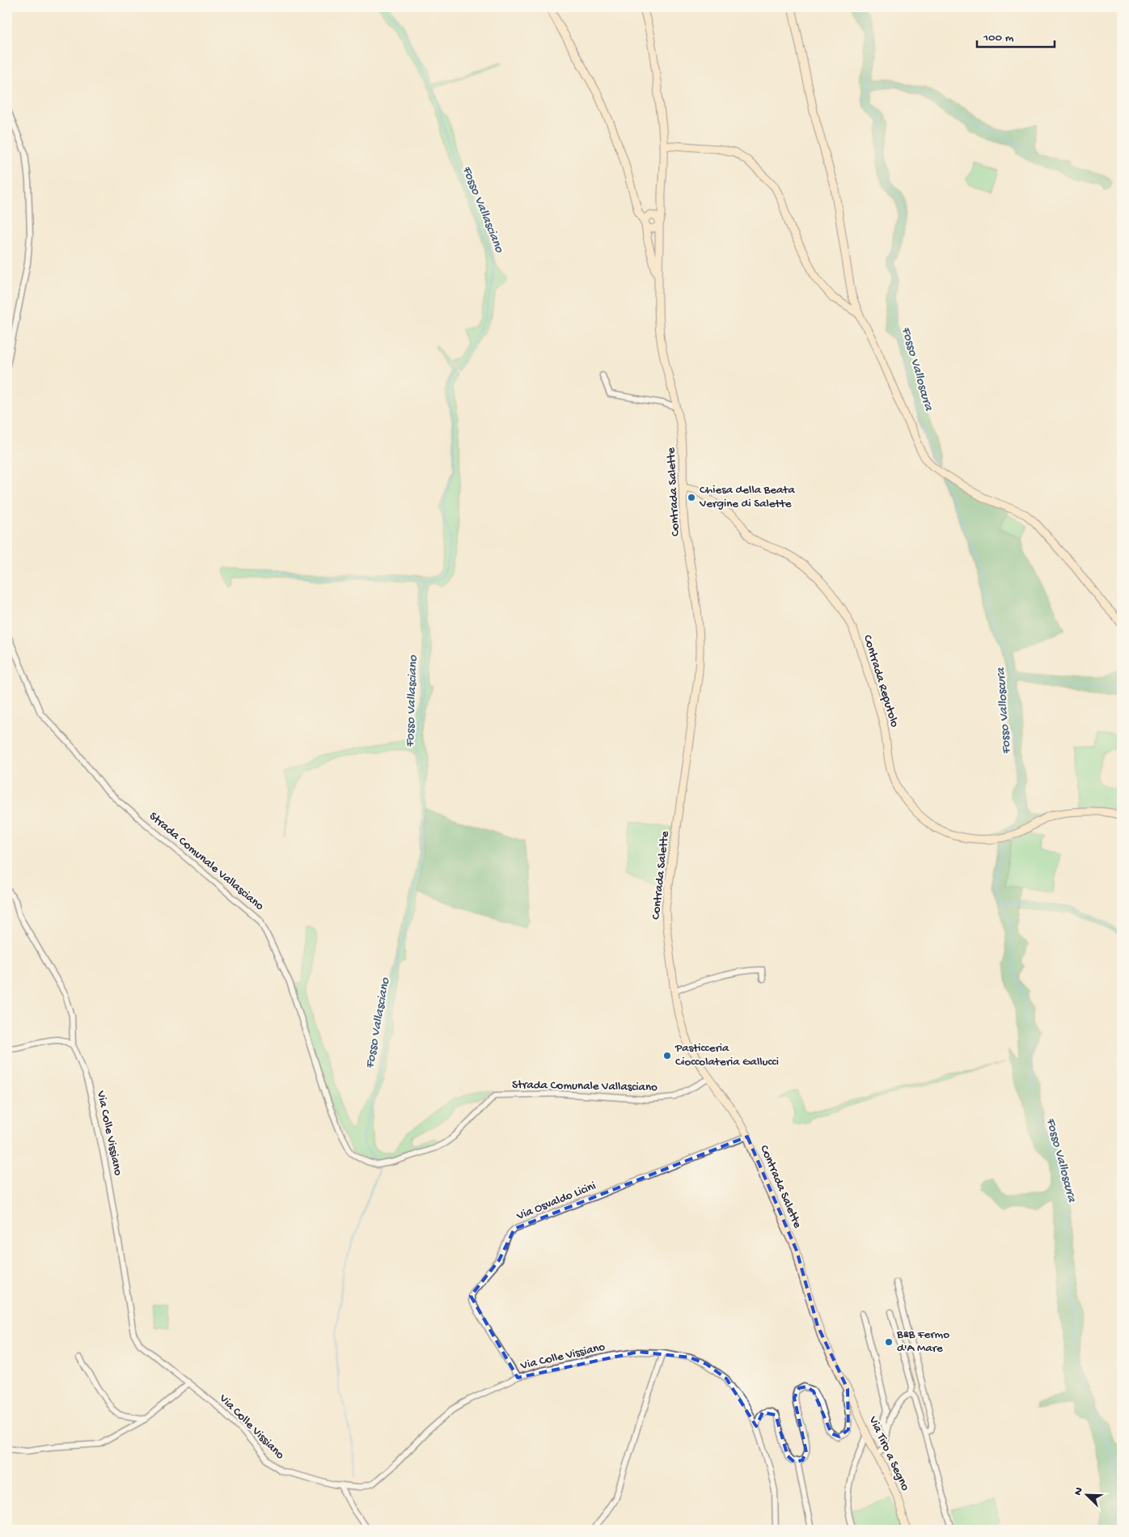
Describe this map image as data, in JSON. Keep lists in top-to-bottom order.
{
  "streets": {
    "street": [
      "Contrada Salette",
      "Contrada Reputolo",
      "Strada Comunale Vallasciano",
      "Via Colle Vissiano",
      "Via Osvaldo Licini",
      "Via Tiro a Segno"
    ]
  },
  "crossings": [
    ["Contrada Salette", "Contrada Reputolo"],
    ["Contrada Salette", "Strada Comunale Vallasciano"],
    ["Contrada Salette", "Via Osvaldo Licini"],
    ["Contrada Salette", "Via Tiro a Segno"],
    ["Via Colle Vissiano", "Via Osvaldo Licini"]
  ],
  "water": ["Fosso Vallasciano", "Fosso Valloscura"],
  "places": ["Chiesa della Beata Vergine di Salette", "Pasticceria Cioccolateria Gallucci", "B&B Fermo d'A Mare"],
  "scale_bar": "100 m",
  "north": "top left"
}
